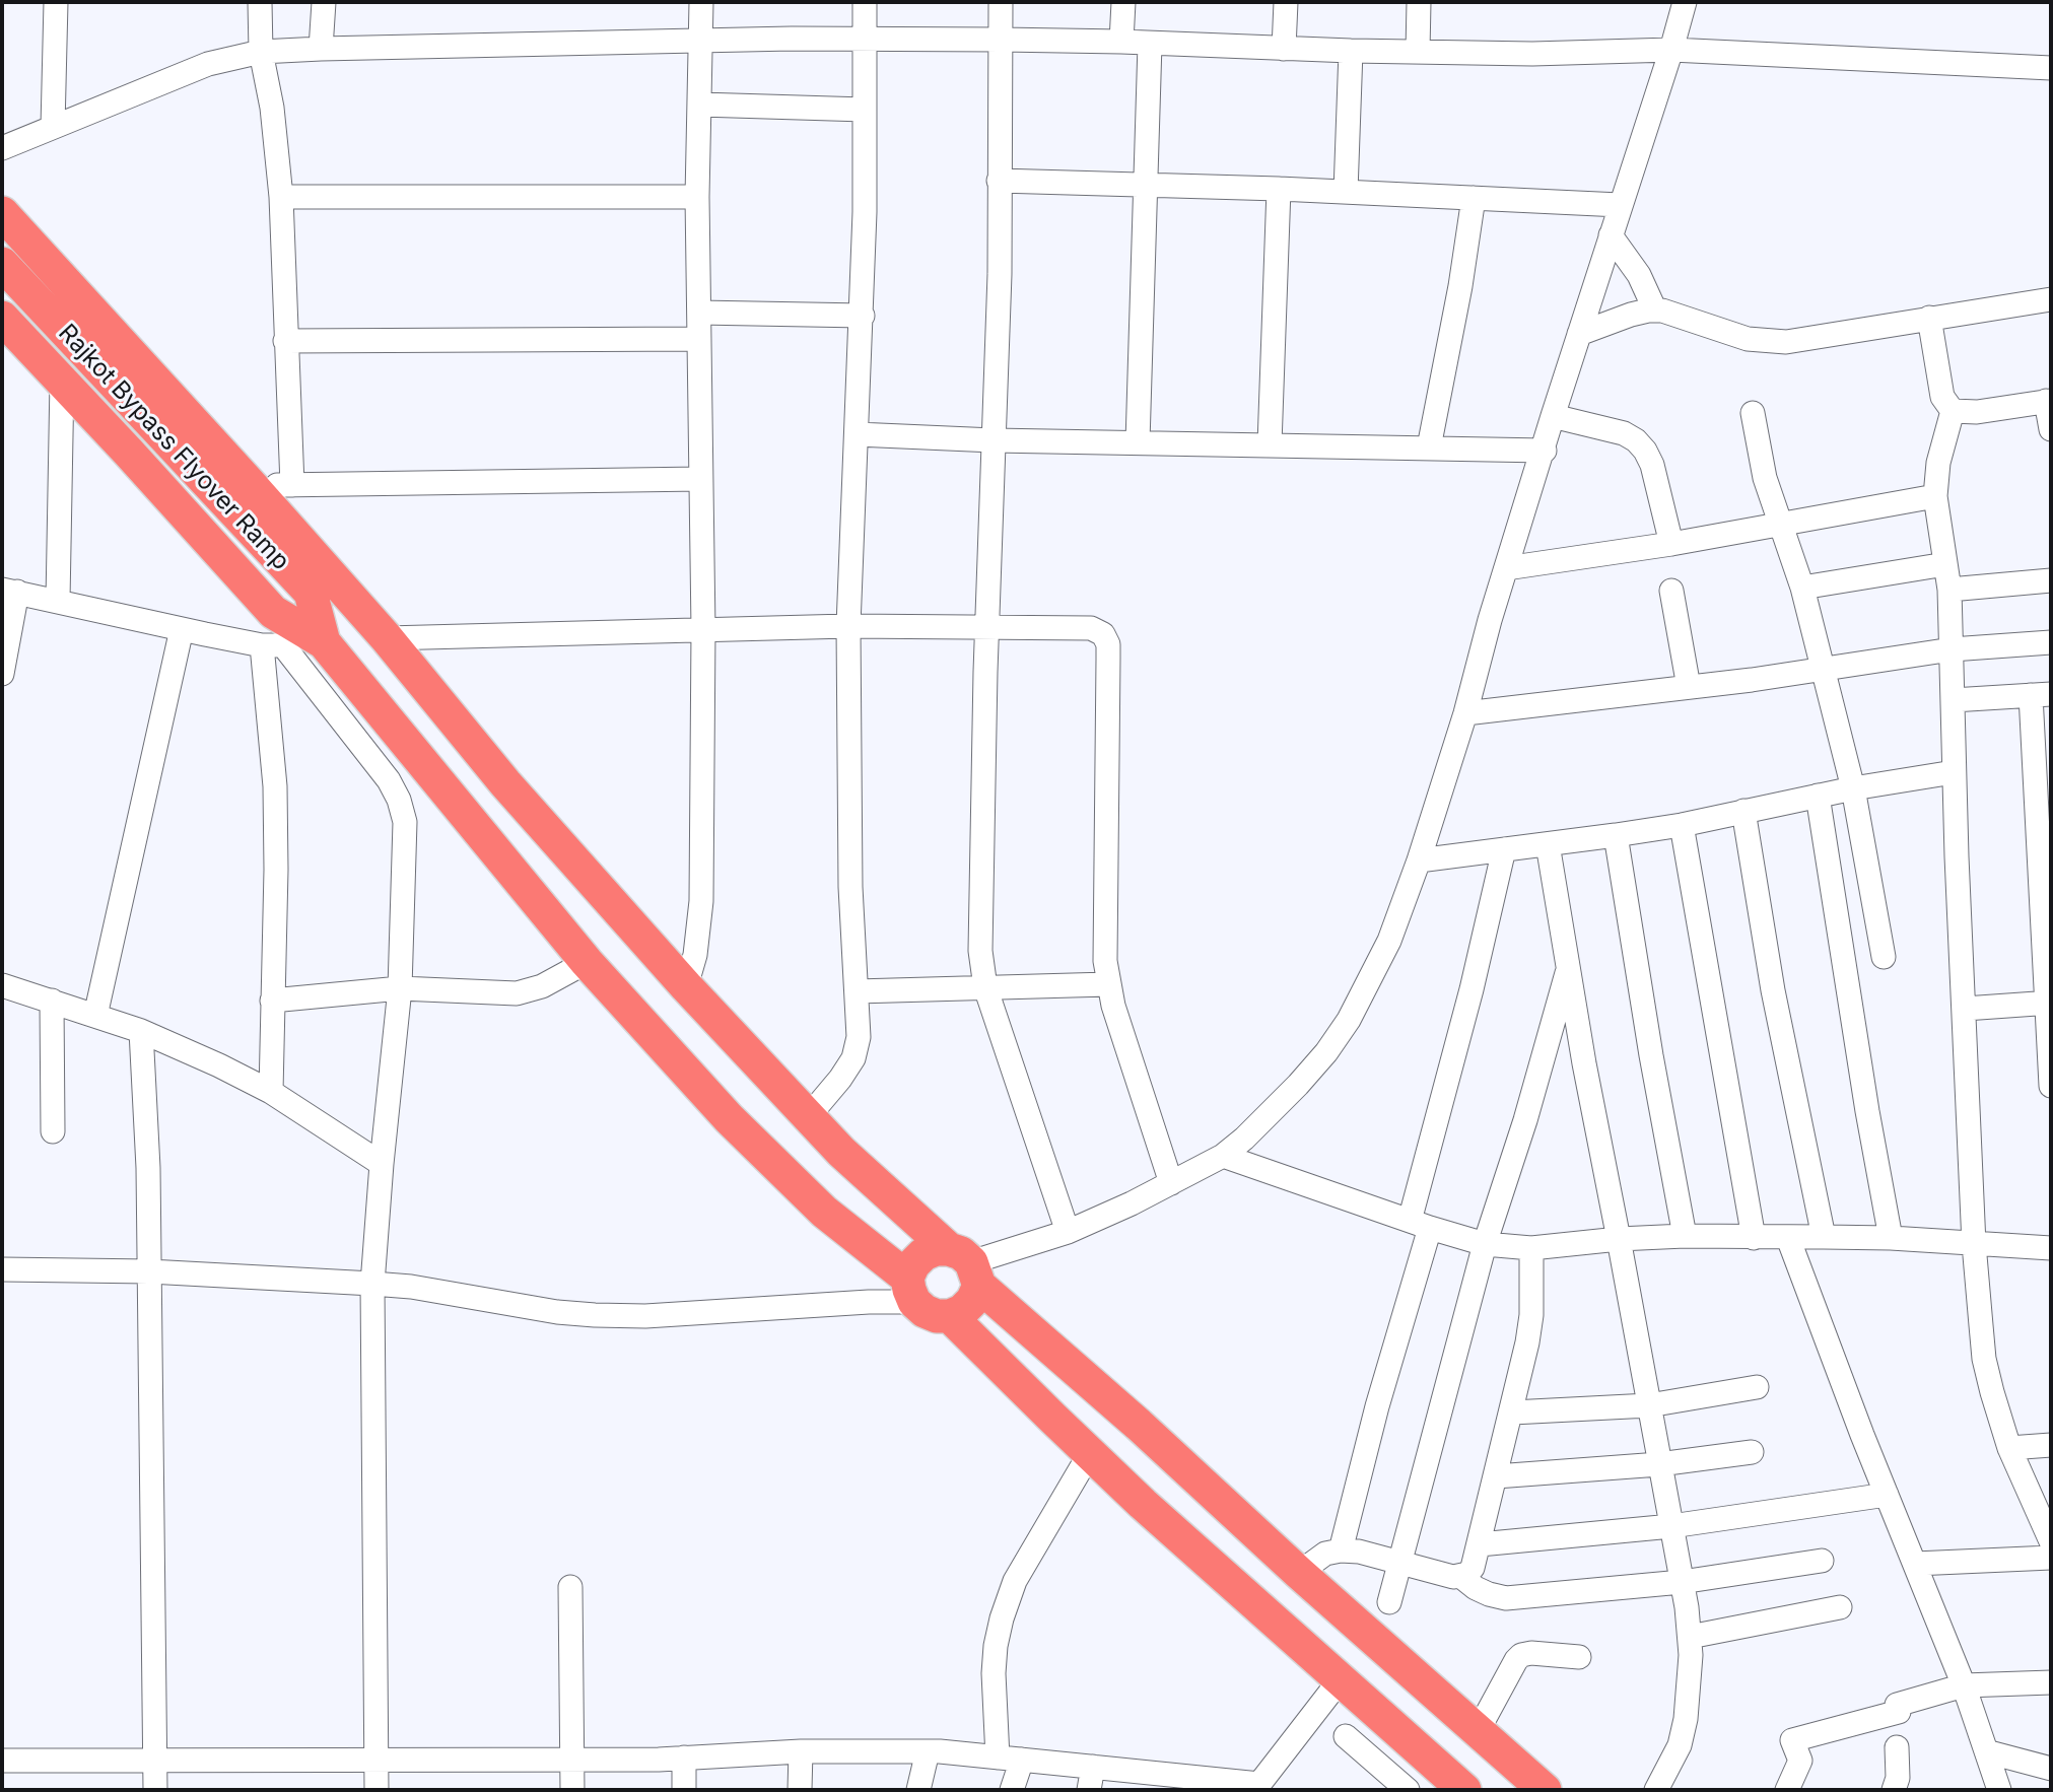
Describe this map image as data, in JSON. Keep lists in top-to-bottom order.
{
  "streets": {
    "highway": ["Rajkot Bypass Flyover Ramp"]
  }
}
